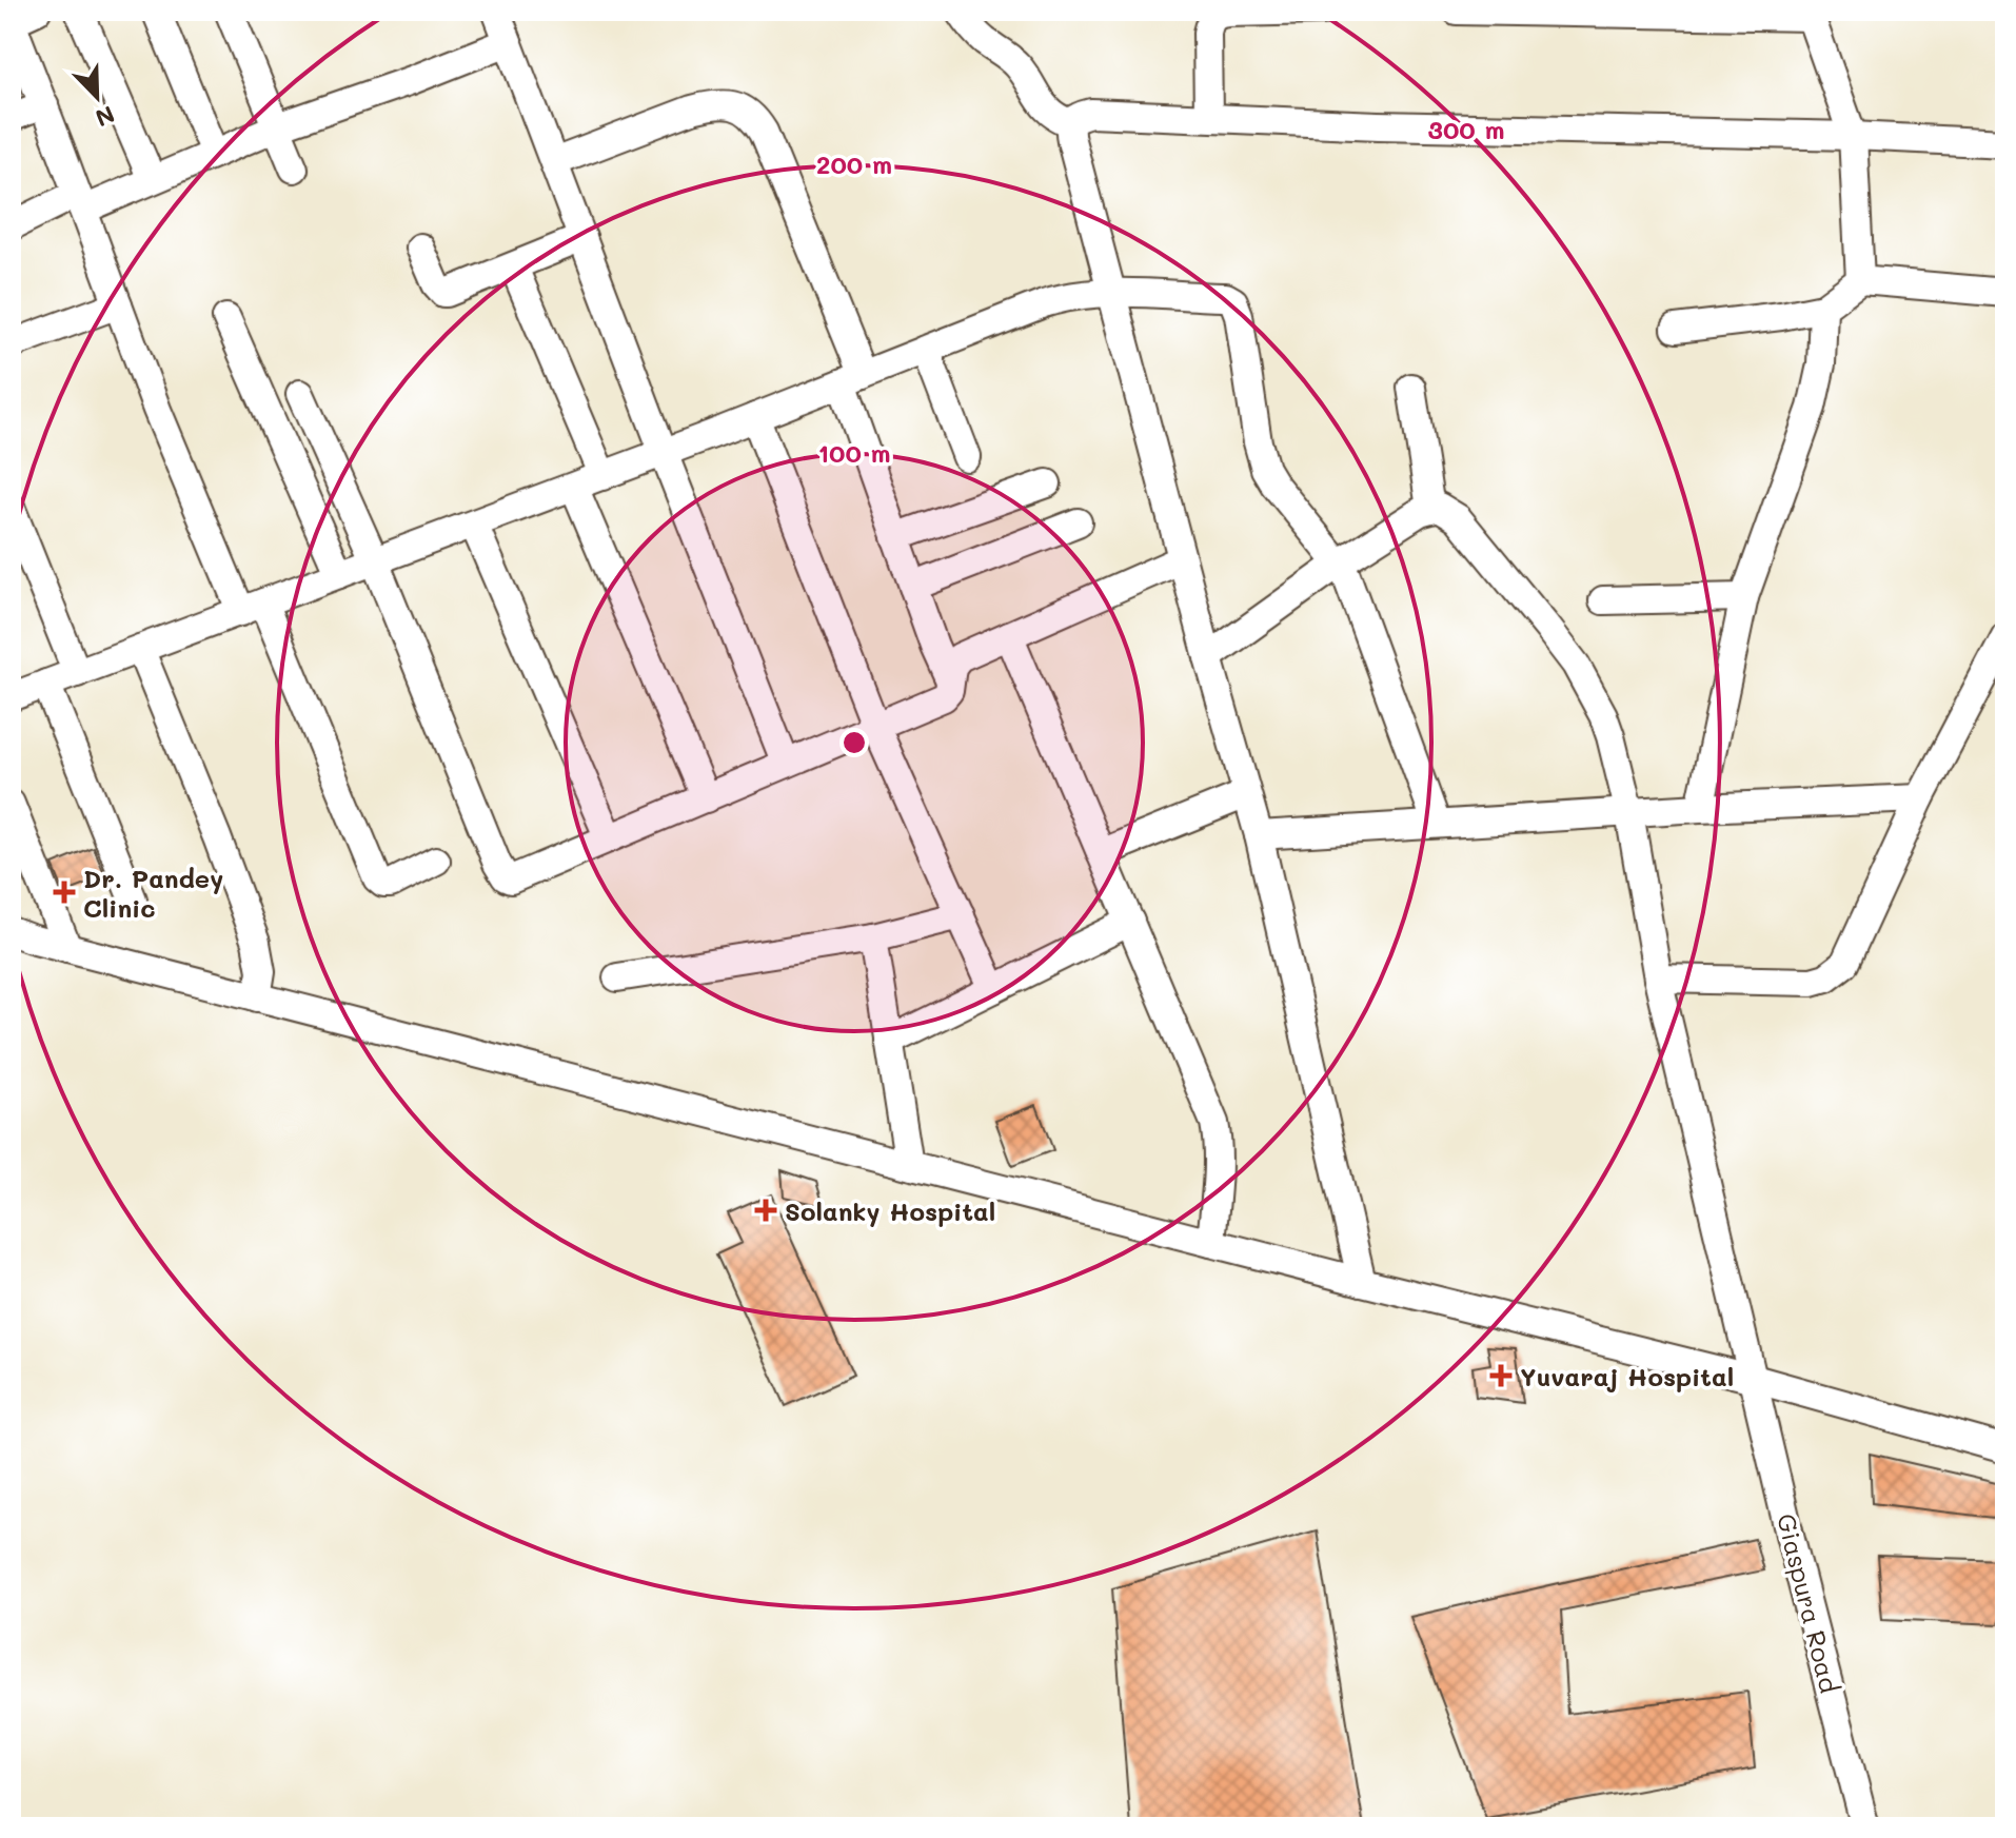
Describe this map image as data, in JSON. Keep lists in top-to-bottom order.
{
  "streets": {
    "street": ["Giaspura Road"]
  },
  "places": {
    "health": ["Dr. Pandey Clinic", "Solanky Hospital", "Yuvaraj Hospital"]
  },
  "north": "bottom right",
  "rings": ["300 m", "200 m", "100 m"]
}
